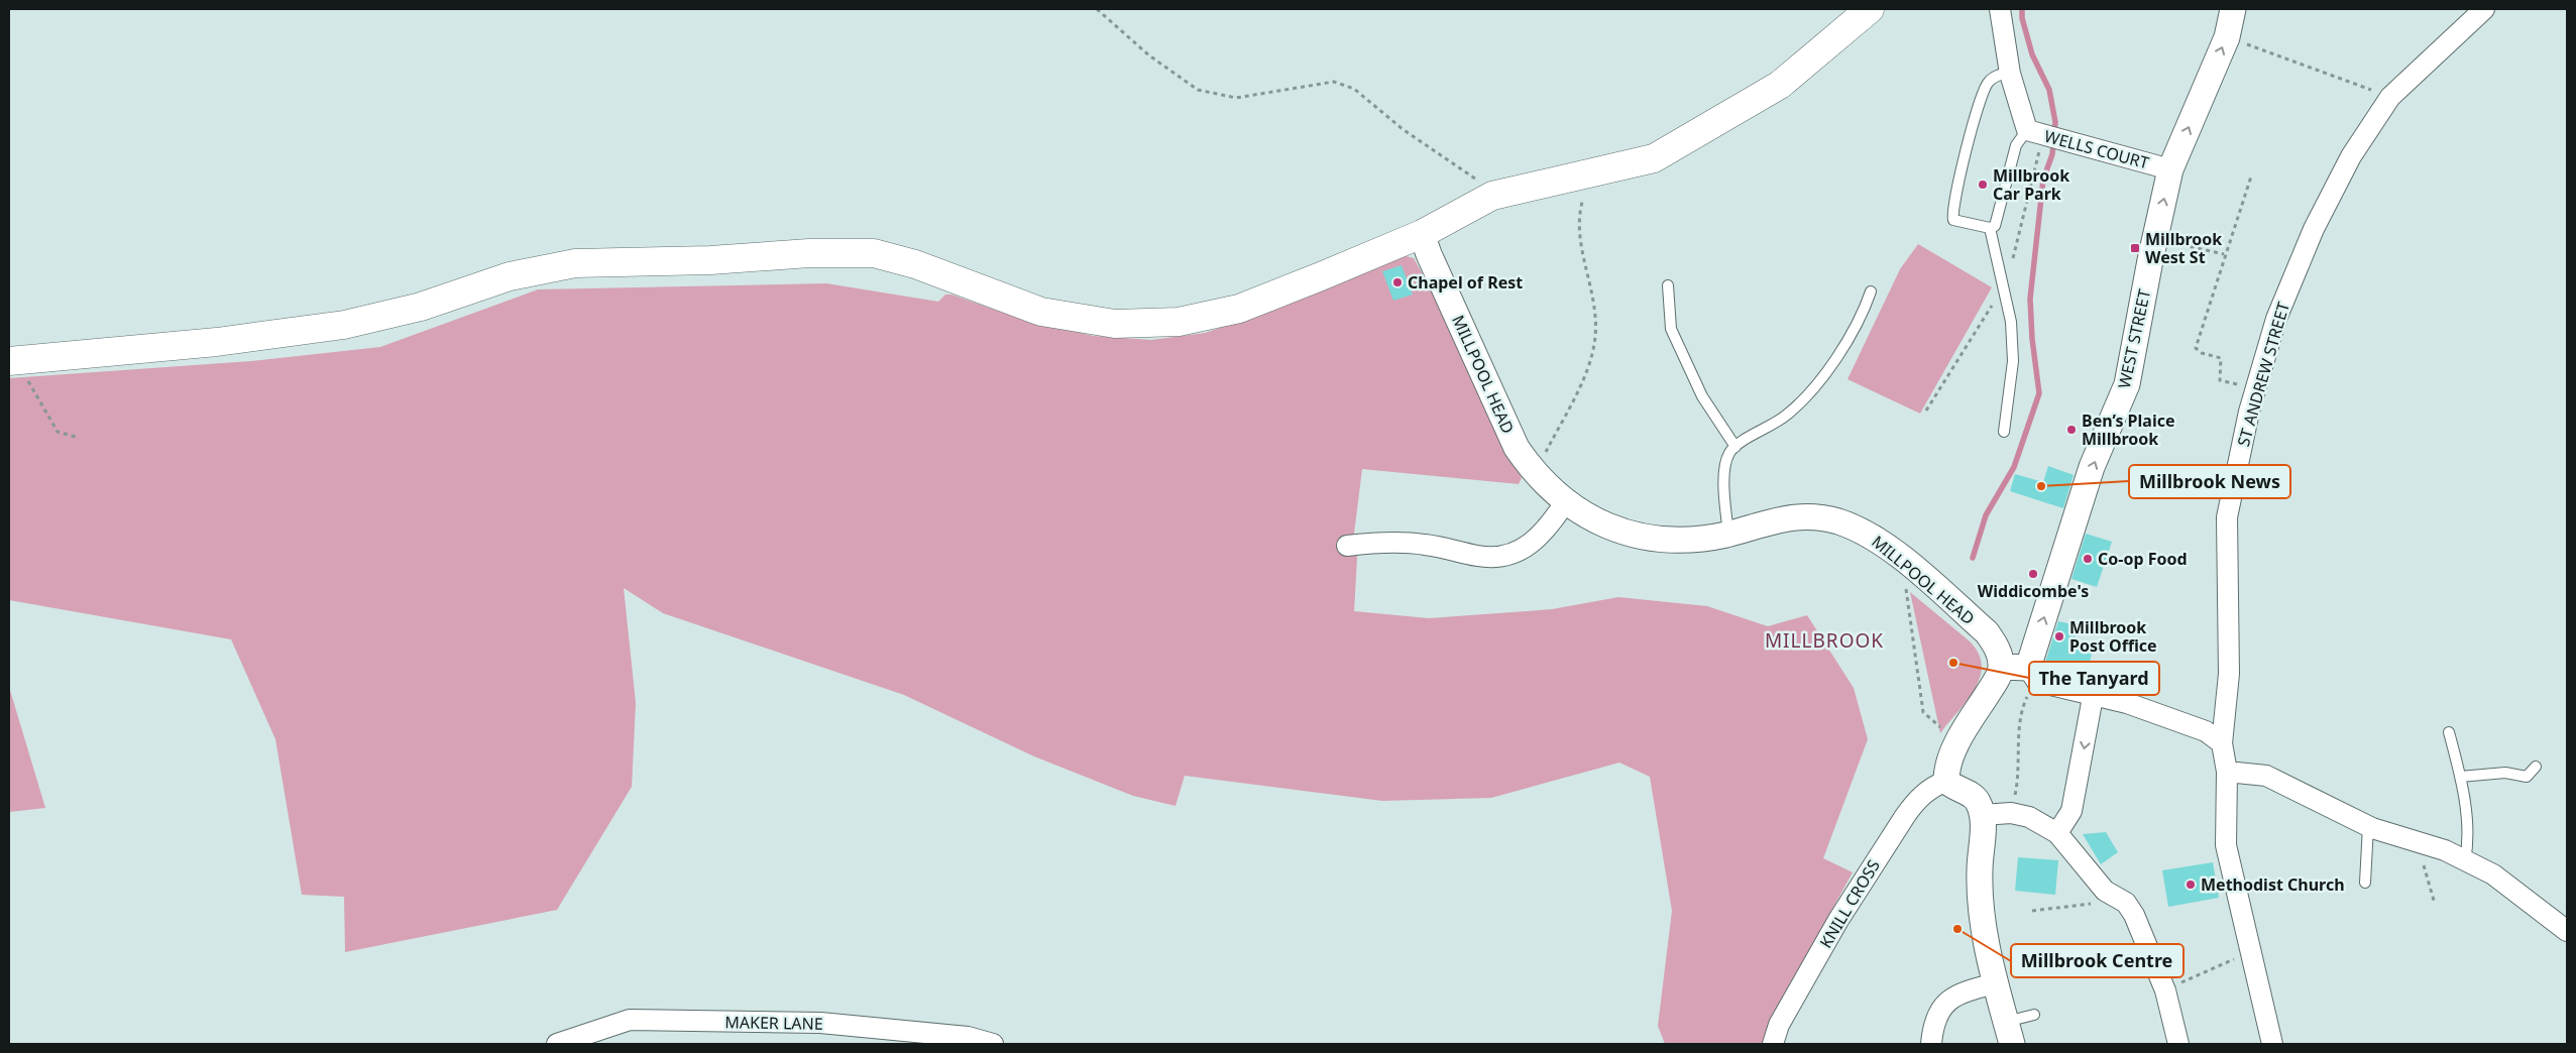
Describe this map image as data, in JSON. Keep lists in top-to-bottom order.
{
  "streets": {
    "street": [
      "WELLS COURT",
      "WEST STREET",
      "MILLPOOL HEAD",
      "ST ANDREW STREET",
      "KNILL CROSS",
      "MAKER LANE"
    ]
  },
  "crossings": [
    ["WELLS COURT", "WEST STREET"]
  ],
  "one_way": ["WEST STREET"],
  "districts": ["MILLBROOK"],
  "places": {
    "other": [
      "Millbrook Car Park",
      "Chapel of Rest",
      "Ben’s Plaice Millbrook",
      "Millbrook News",
      "Co-op Food",
      "Widdicombe's",
      "Millbrook Post Office",
      "The Tanyard",
      "Methodist Church",
      "Millbrook Centre"
    ],
    "transit": ["Millbrook West St"]
  }
}
